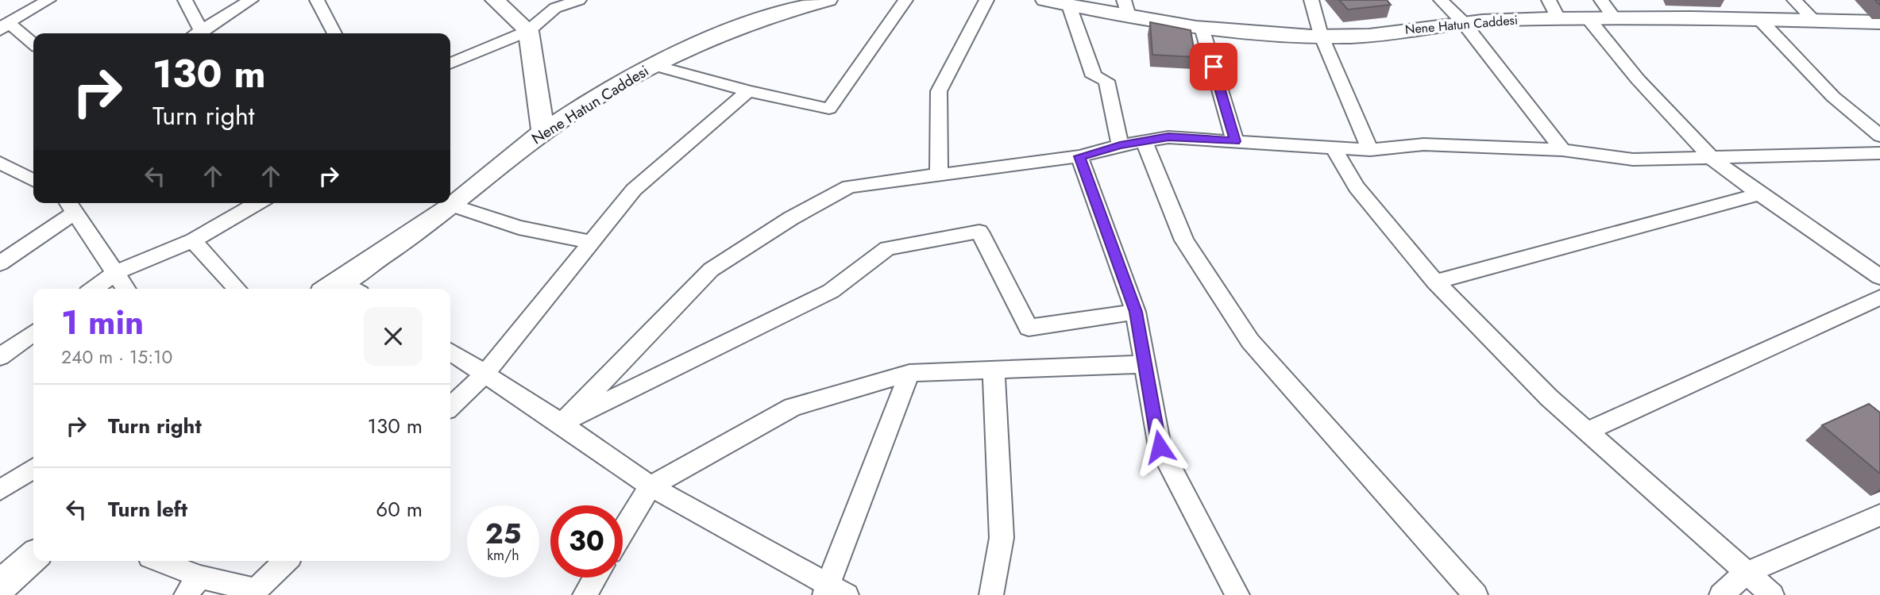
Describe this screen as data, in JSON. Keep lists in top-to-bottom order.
{
  "streets": {
    "street": ["Nene Hatun Caddesi"]
  },
  "page": {
    "turn": ["130 m", "Turn right"],
    "heading": ["1 min", "240 m · 15:10"],
    "list": [
      {
        "name": "Turn right",
        "value": "130 m"
      },
      {
        "name": "Turn left",
        "value": "60 m"
      }
    ],
    "speed": "25 km/h",
    "limit": "30"
  }
}
